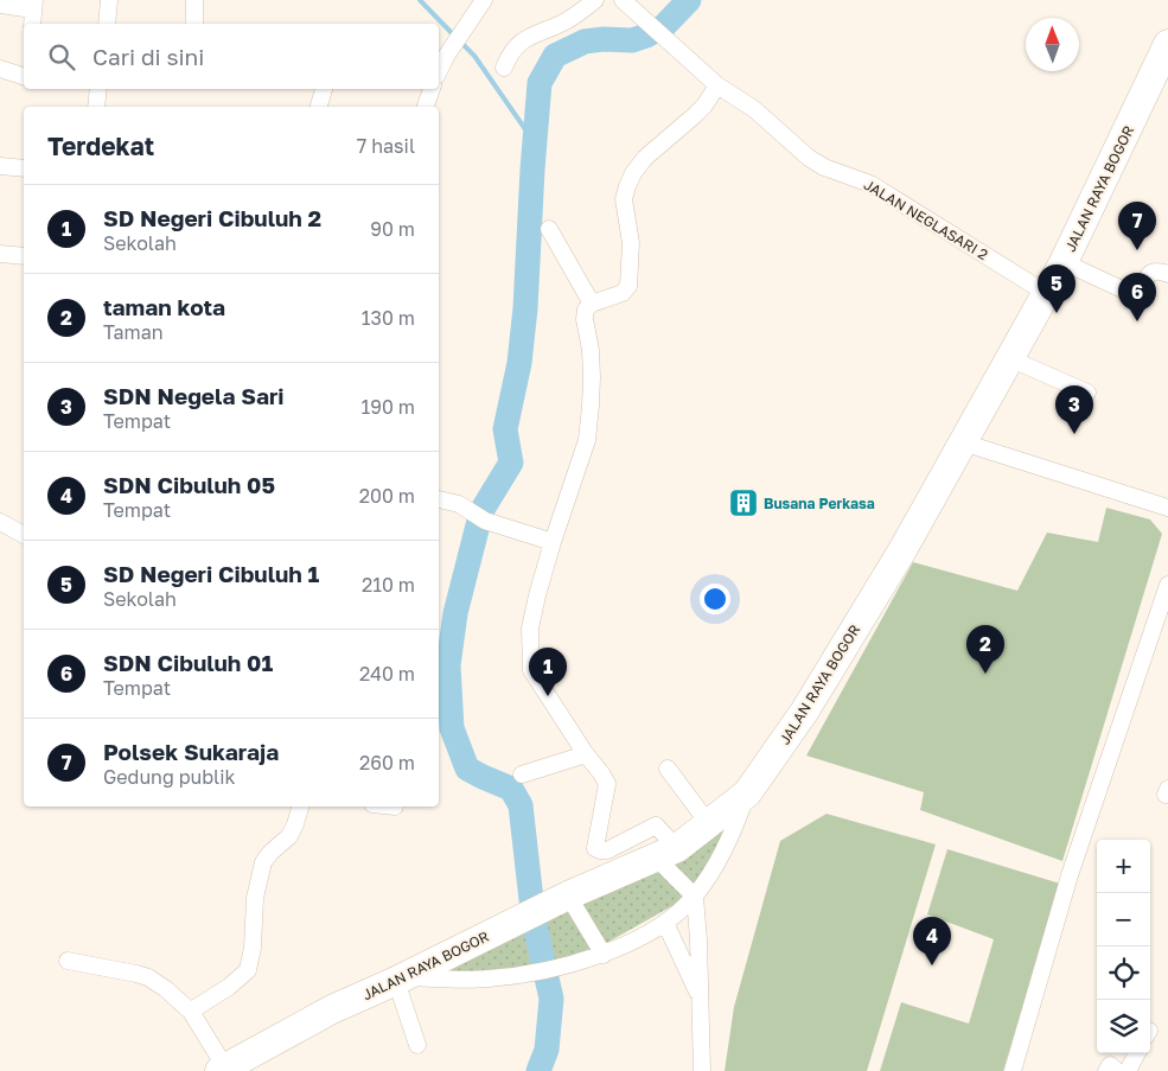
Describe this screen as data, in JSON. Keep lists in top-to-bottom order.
{
  "streets": {
    "highway": ["JALAN RAYA BOGOR"],
    "street": ["JALAN NEGLASARI 2"]
  },
  "crossings": [
    ["JALAN RAYA BOGOR", "JALAN NEGLASARI 2"]
  ],
  "places": {
    "building": ["Busana Perkasa"]
  },
  "north": "top",
  "page": {
    "search": "Cari di sini",
    "heading": ["Terdekat", "7 hasil"],
    "list": [
      {
        "mark": "1",
        "name": "SD Negeri Cibuluh 2",
        "note": "Sekolah",
        "value": "90 m"
      },
      {
        "mark": "2",
        "name": "taman kota",
        "note": "Taman",
        "value": "130 m"
      },
      {
        "mark": "3",
        "name": "SDN Negela Sari",
        "note": "Tempat",
        "value": "190 m"
      },
      {
        "mark": "4",
        "name": "SDN Cibuluh 05",
        "note": "Tempat",
        "value": "200 m"
      },
      {
        "mark": "5",
        "name": "SD Negeri Cibuluh 1",
        "note": "Sekolah",
        "value": "210 m"
      },
      {
        "mark": "6",
        "name": "SDN Cibuluh 01",
        "note": "Tempat",
        "value": "240 m"
      },
      {
        "mark": "7",
        "name": "Polsek Sukaraja",
        "note": "Gedung publik",
        "value": "260 m"
      }
    ],
    "pins": [
      "7",
      "5",
      "6",
      "3",
      "2",
      "1",
      "4"
    ],
    "map_buttons": ["+", "−"]
  }
}
